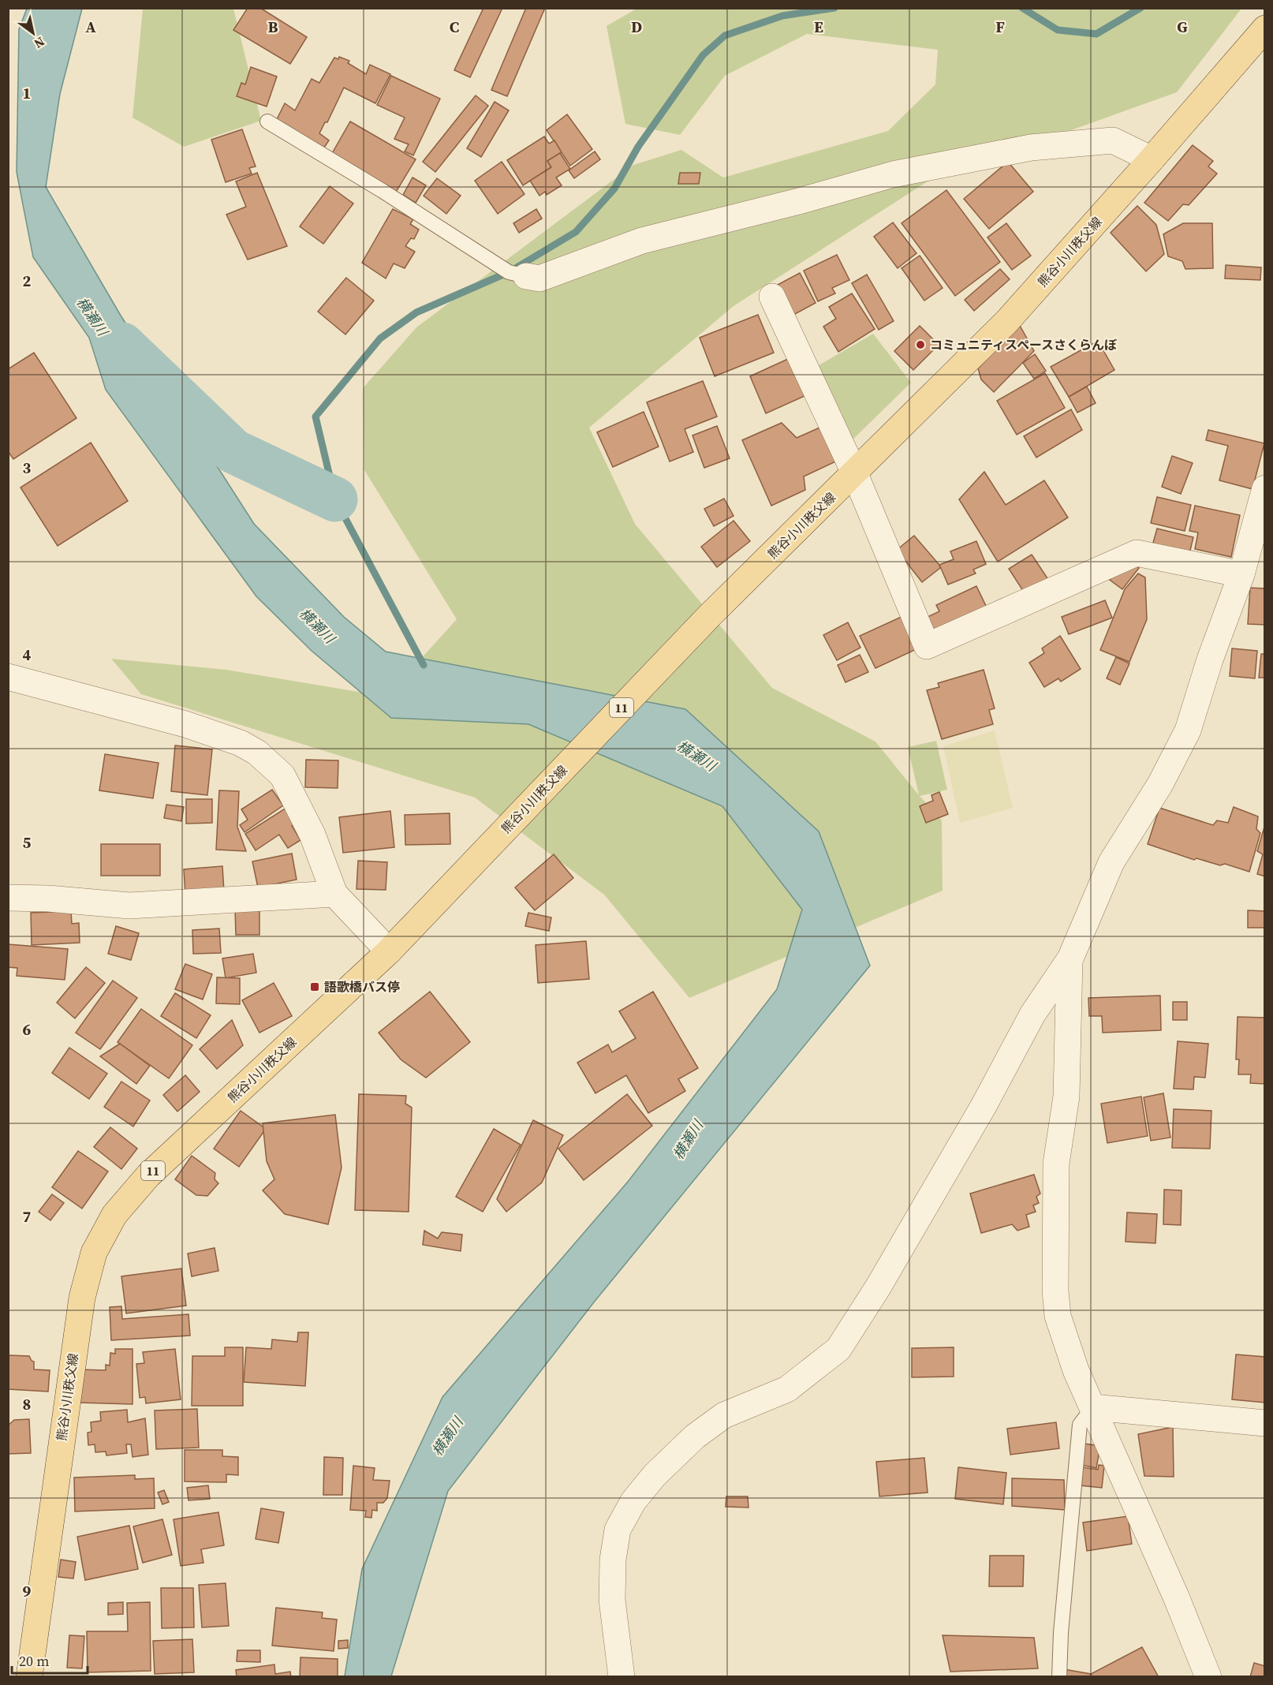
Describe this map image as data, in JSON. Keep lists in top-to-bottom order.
{
  "streets": {
    "main road": ["熊谷小川秩父線", "11"]
  },
  "water": ["横瀬川"],
  "places": {
    "other": ["コミュニティスペースさくらんぼ"],
    "transit": ["語歌橋バス停"]
  },
  "scale_bar": "20 m",
  "north": "bottom right",
  "grid": {
    "columns": [
      "A",
      "B",
      "C",
      "D",
      "E",
      "F",
      "G"
    ],
    "rows": [
      "1",
      "2",
      "3",
      "4",
      "5",
      "6",
      "7",
      "8",
      "9"
    ]
  }
}
